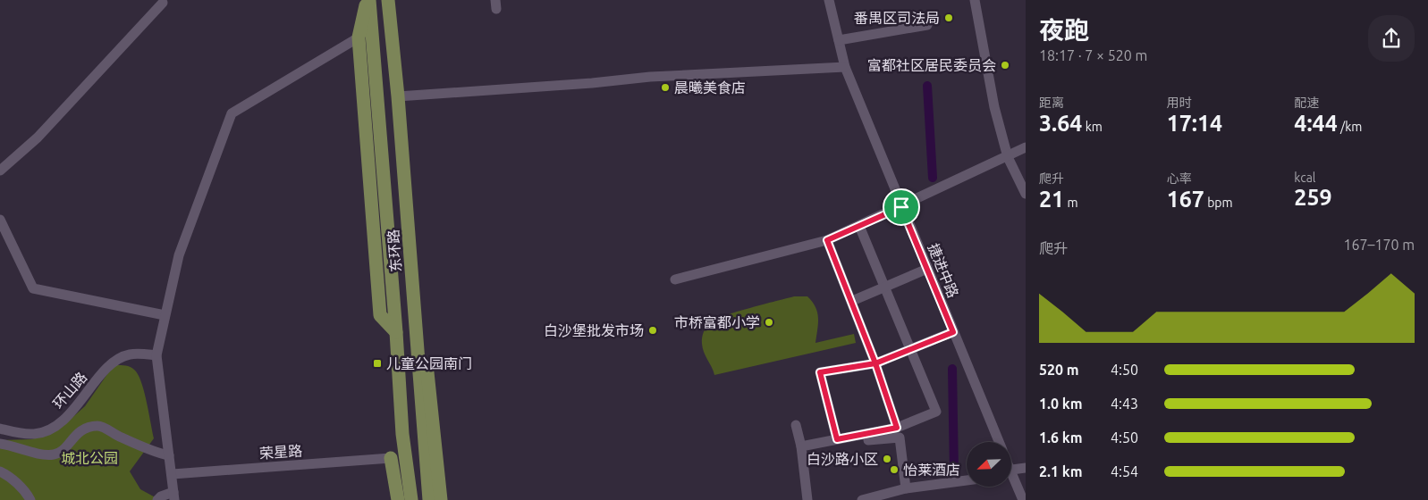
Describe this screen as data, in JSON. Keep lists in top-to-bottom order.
{
  "streets": {
    "main road": ["东环路"],
    "street": ["捷进中路", "环山路", "荣星路"]
  },
  "parks": ["城北公园"],
  "places": {
    "other": [
      "番禺区司法局",
      "富都社区居民委员会",
      "晨曦美食店",
      "市桥富都小学",
      "白沙堡批发市场",
      "白沙路小区",
      "怡莱酒店"
    ],
    "transit": ["儿童公园南门"]
  },
  "north": "bottom left",
  "page": {
    "heading": ["夜跑", "18:17 · 7 × 520 m"],
    "stats": [
      ["距离", "3.64 km"],
      ["用时", "17:14"],
      ["配速", "4:44 /km"],
      ["爬升", "21 m"],
      ["心率", "167 bpm"],
      ["kcal", "259"]
    ],
    "chart": ["爬升", "167–170 m"],
    "list": [
      {
        "name": "520 m",
        "note": "4:50"
      },
      {
        "name": "1.0 km",
        "note": "4:43"
      },
      {
        "name": "1.6 km",
        "note": "4:50"
      },
      {
        "name": "2.1 km",
        "note": "4:54"
      }
    ]
  }
}
